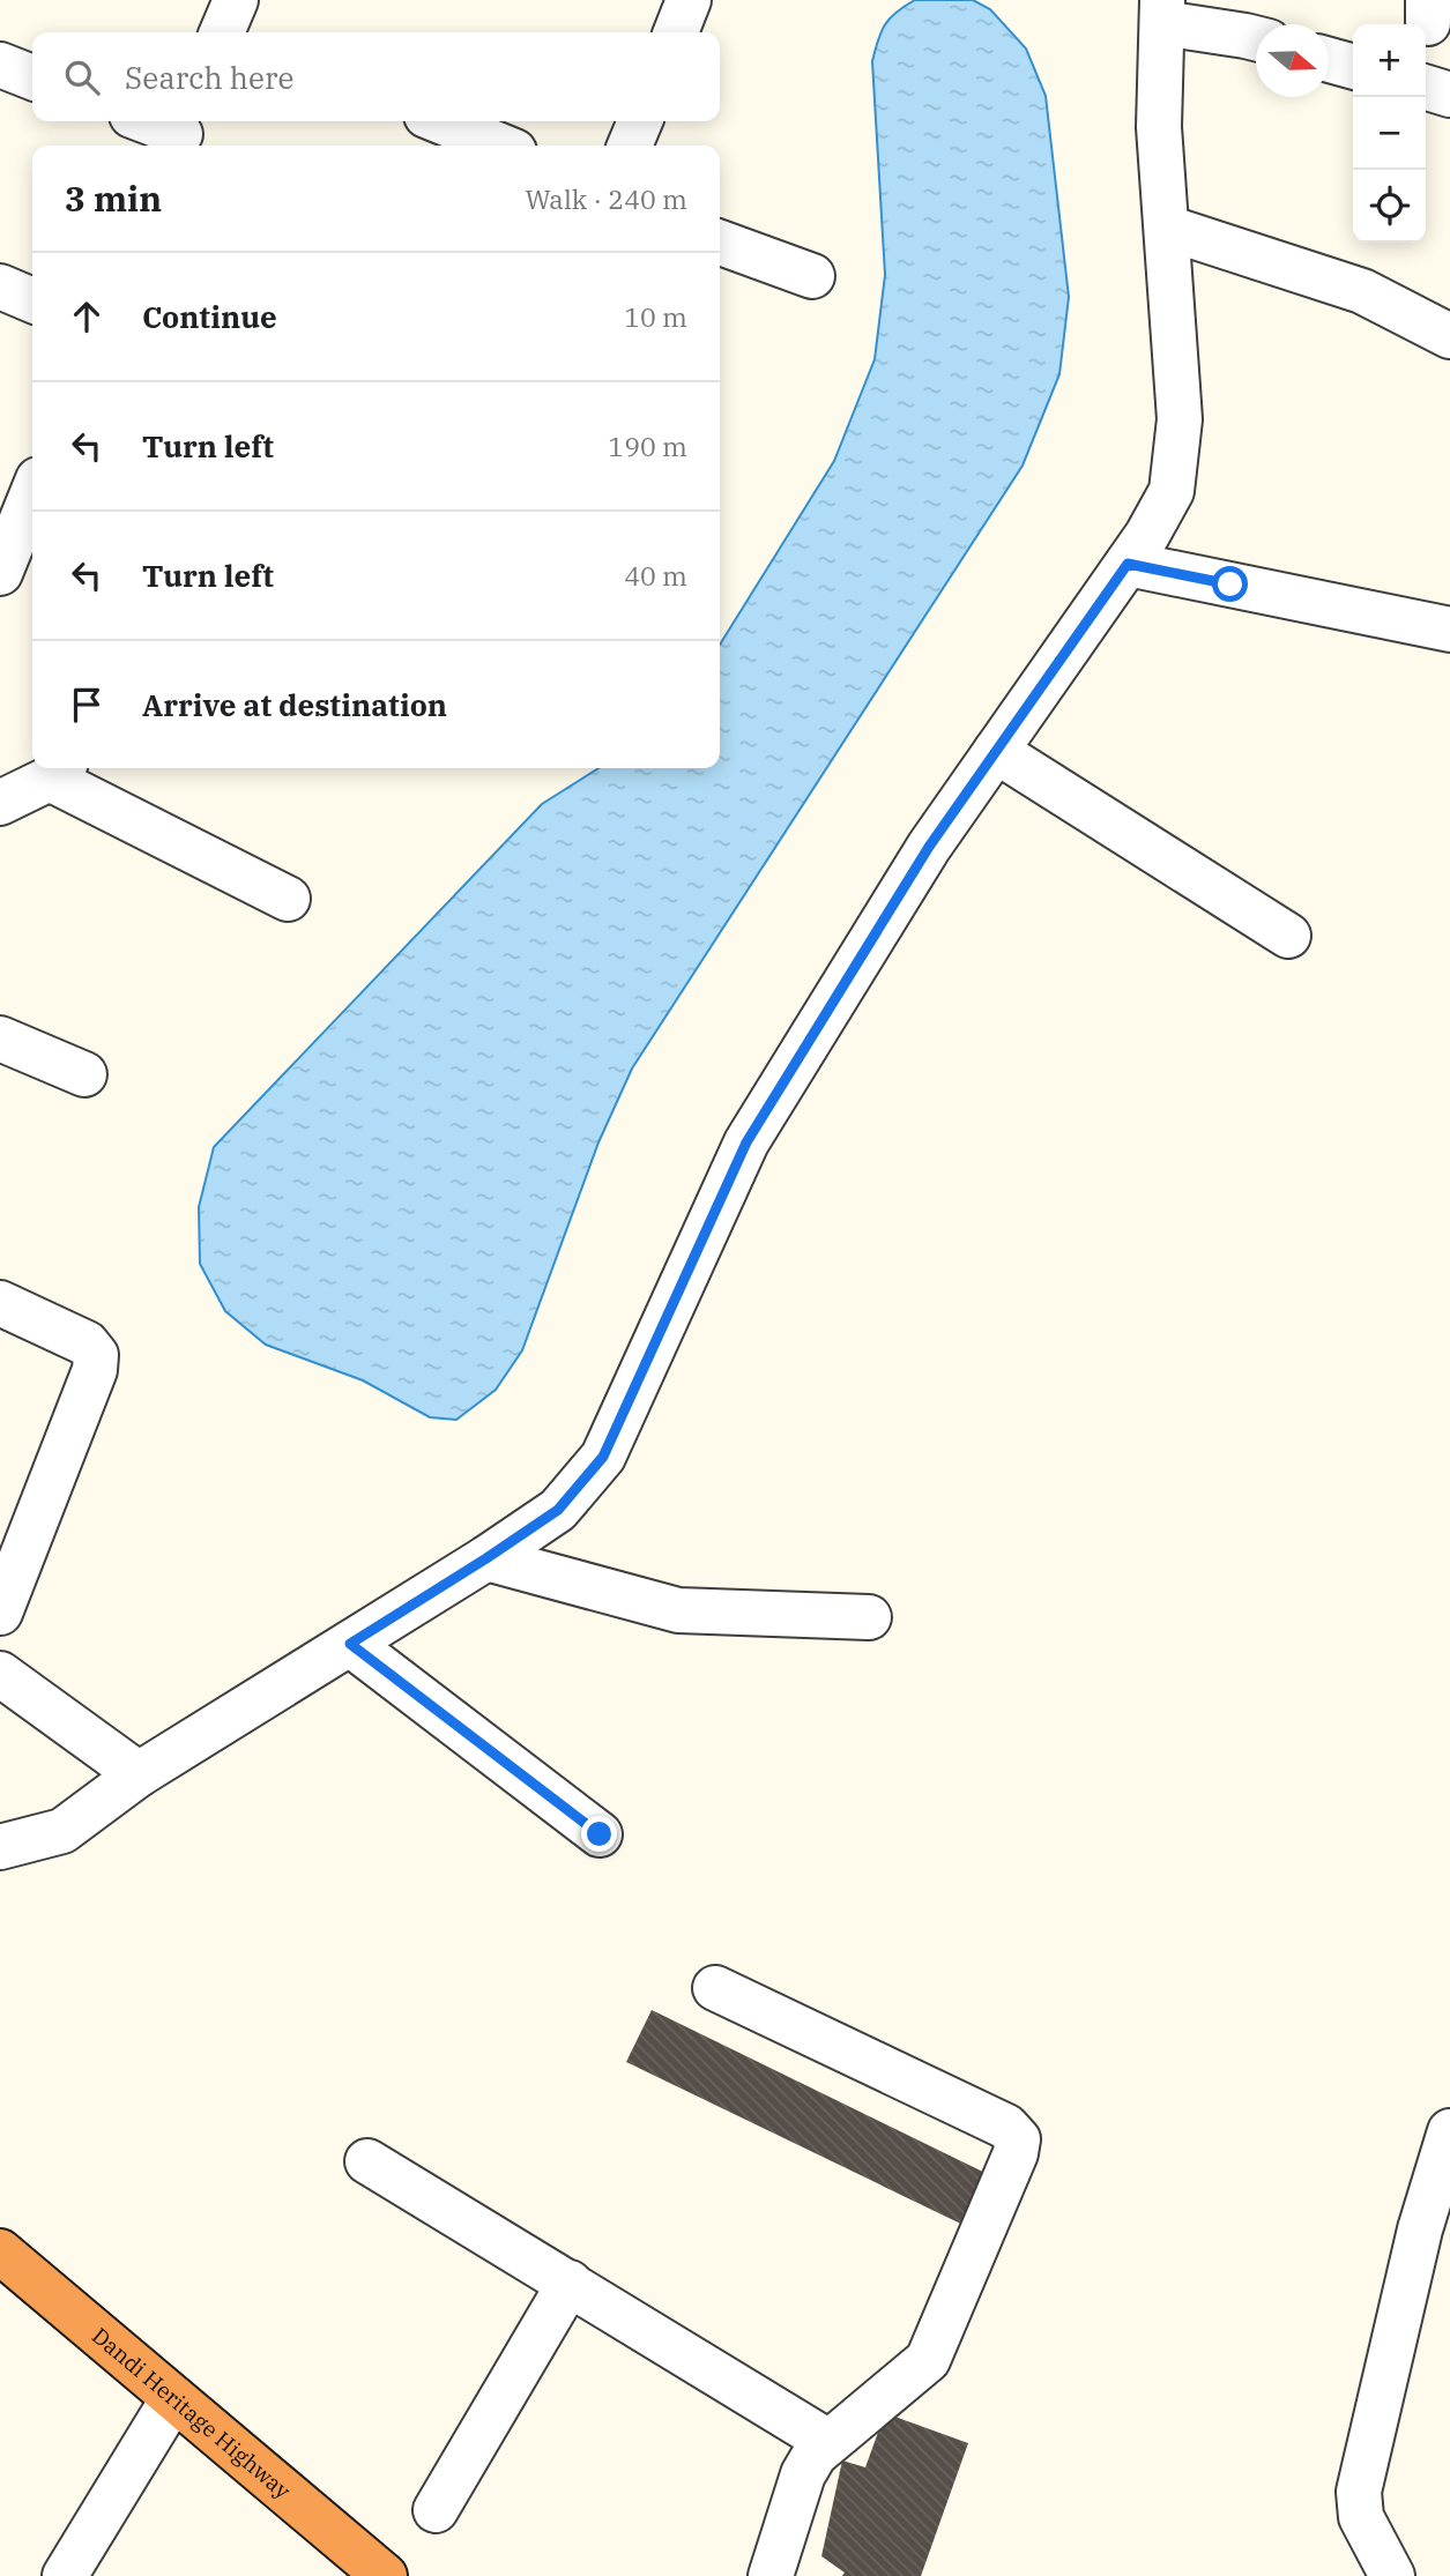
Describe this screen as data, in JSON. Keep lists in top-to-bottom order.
{
  "streets": {
    "highway": ["Dandi Heritage Highway"]
  },
  "north": "right",
  "page": {
    "map_buttons": ["+", "−"],
    "search": "Search here",
    "heading": ["3 min", "Walk · 240 m"],
    "list": [
      ["Continue", "10 m"],
      ["Turn left", "190 m"],
      ["Turn left", "40 m"],
      "Arrive at destination"
    ]
  }
}
